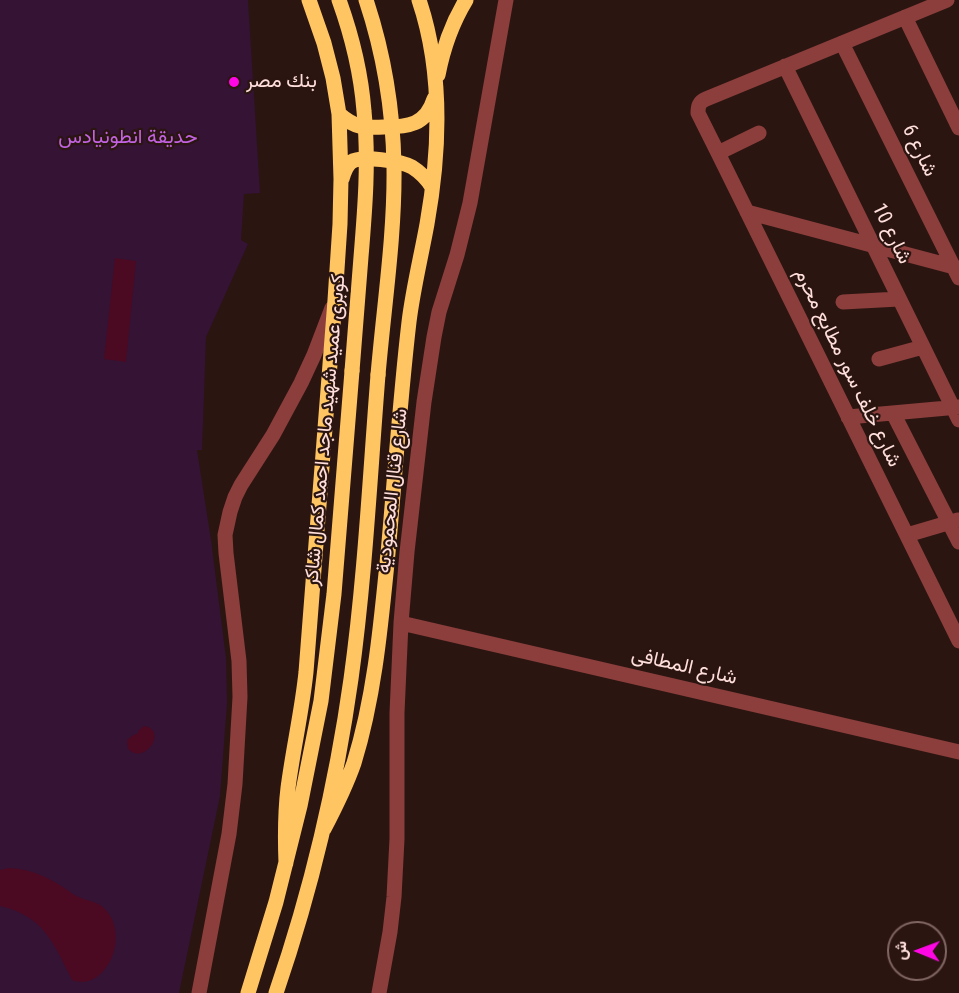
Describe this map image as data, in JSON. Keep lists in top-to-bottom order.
{
  "streets": {
    "main road": ["كوبرى عميد شهيد ماجد احمد كمال شاكر"],
    "street": [
      "شارع 6",
      "شارع 10",
      "شارع خلف سور مطابع محرم",
      "شارع قنال المحمودية",
      "شارع المطافى"
    ]
  },
  "crossings": [
    ["شارع 10", "شارع خلف سور مطابع محرم"],
    ["شارع قنال المحمودية", "شارع المطافى"]
  ],
  "parks": ["حديقة انطونيادس"],
  "places": ["بنك مصر"],
  "north": "left"
}
